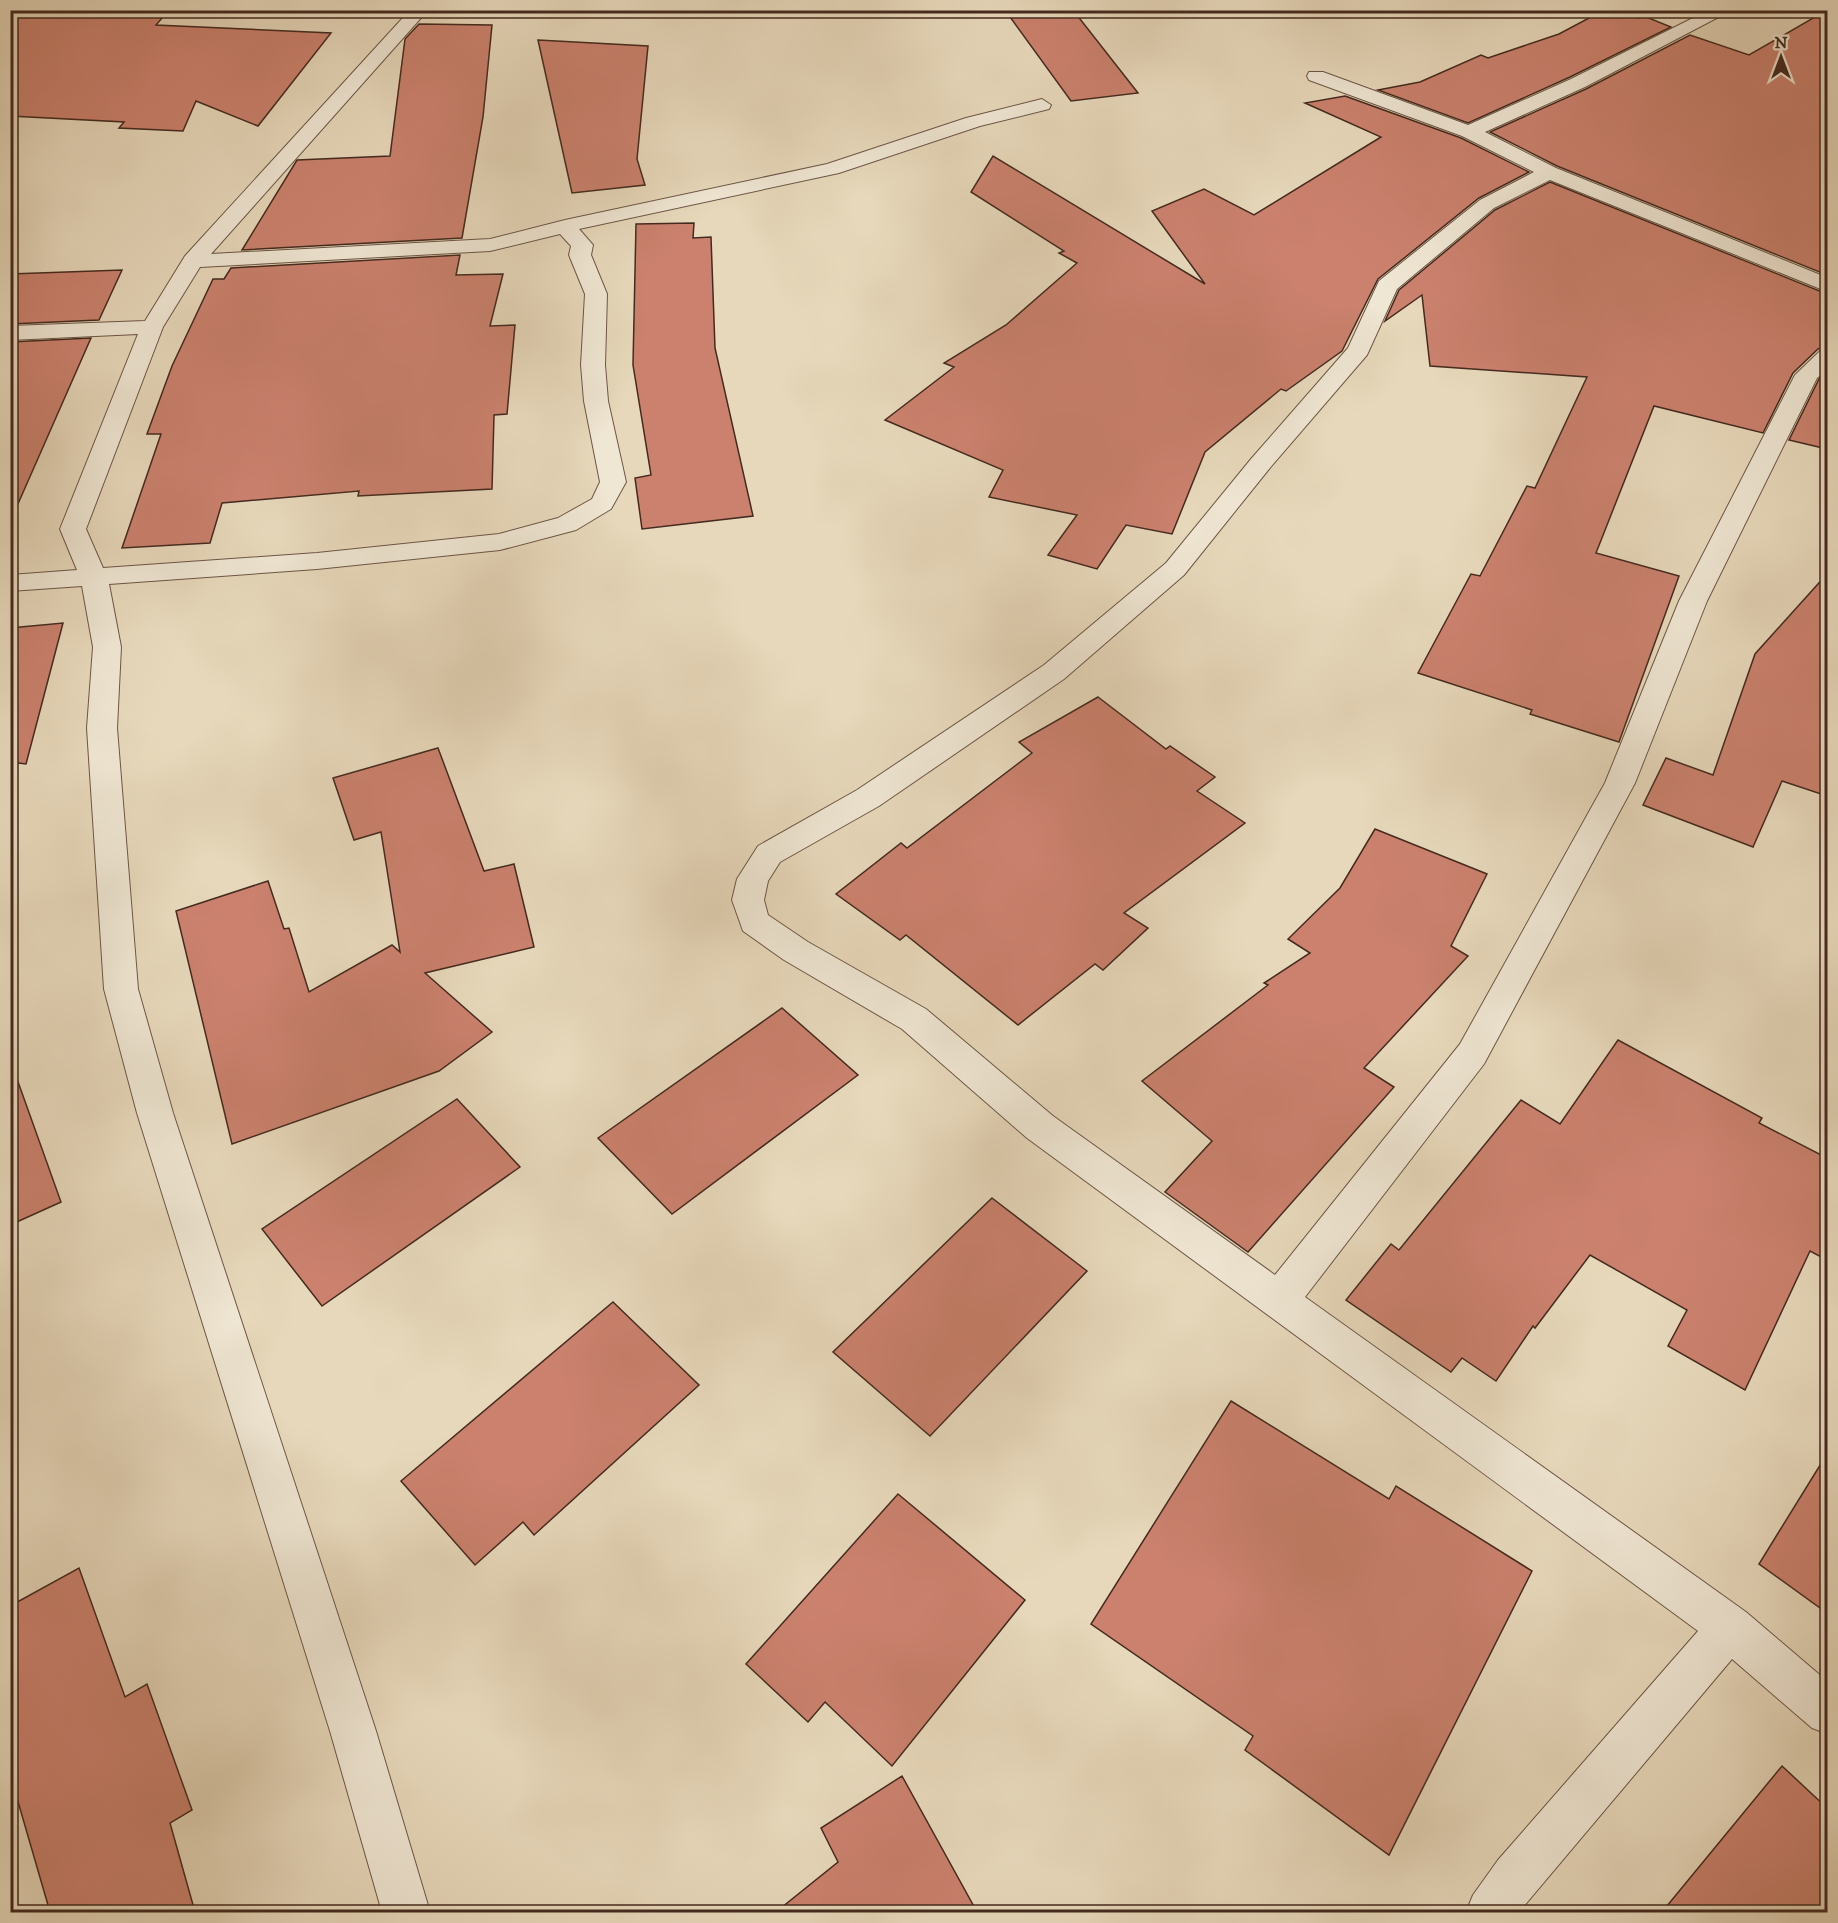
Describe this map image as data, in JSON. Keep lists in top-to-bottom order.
{
  "north": "top"
}
